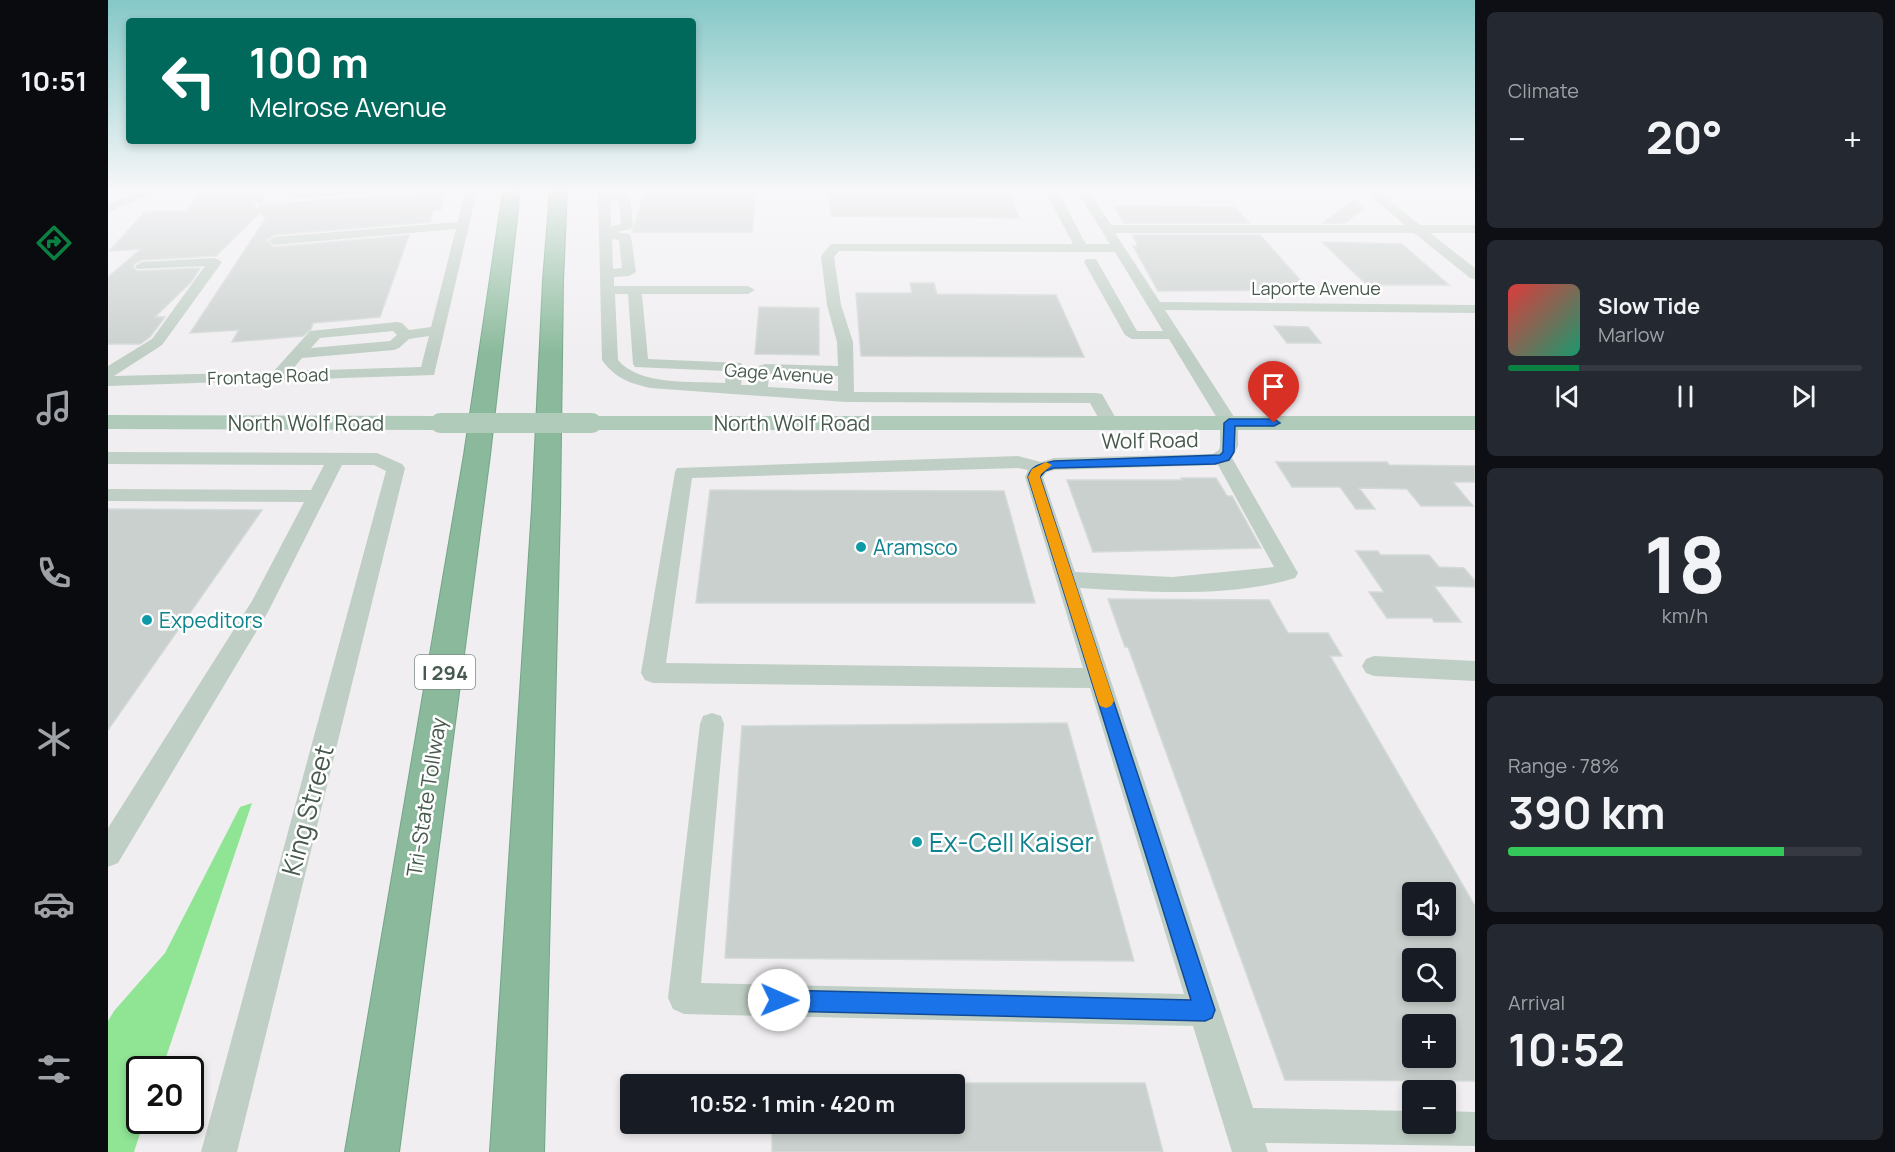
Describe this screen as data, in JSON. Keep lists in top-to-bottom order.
{
  "streets": {
    "highway": ["I 294", "Tri-State Tollway"],
    "main road": ["North Wolf Road"],
    "street": [
      "Laporte Avenue",
      "Gage Avenue",
      "Frontage Road",
      "Wolf Road",
      "King Street"
    ]
  },
  "crossings": [
    ["Gage Avenue", "North Wolf Road"],
    ["North Wolf Road", "Wolf Road"]
  ],
  "places": ["Aramsco", "Expeditors", "Ex-Cell Kaiser"],
  "page": {
    "tabs": "10:51",
    "tile": [
      "Climate",
      ["18", "km/h"],
      ["Range · 78%", "390 km"],
      ["Arrival", "10:52"]
    ],
    "turn": ["100 m", "Melrose Avenue"],
    "heat": ["−", "20°", "+"],
    "song": ["Slow Tide", "Marlow"],
    "map_buttons": ["+", "−"],
    "limit": "20",
    "trip": "10:52 · 1 min · 420 m"
  }
}
